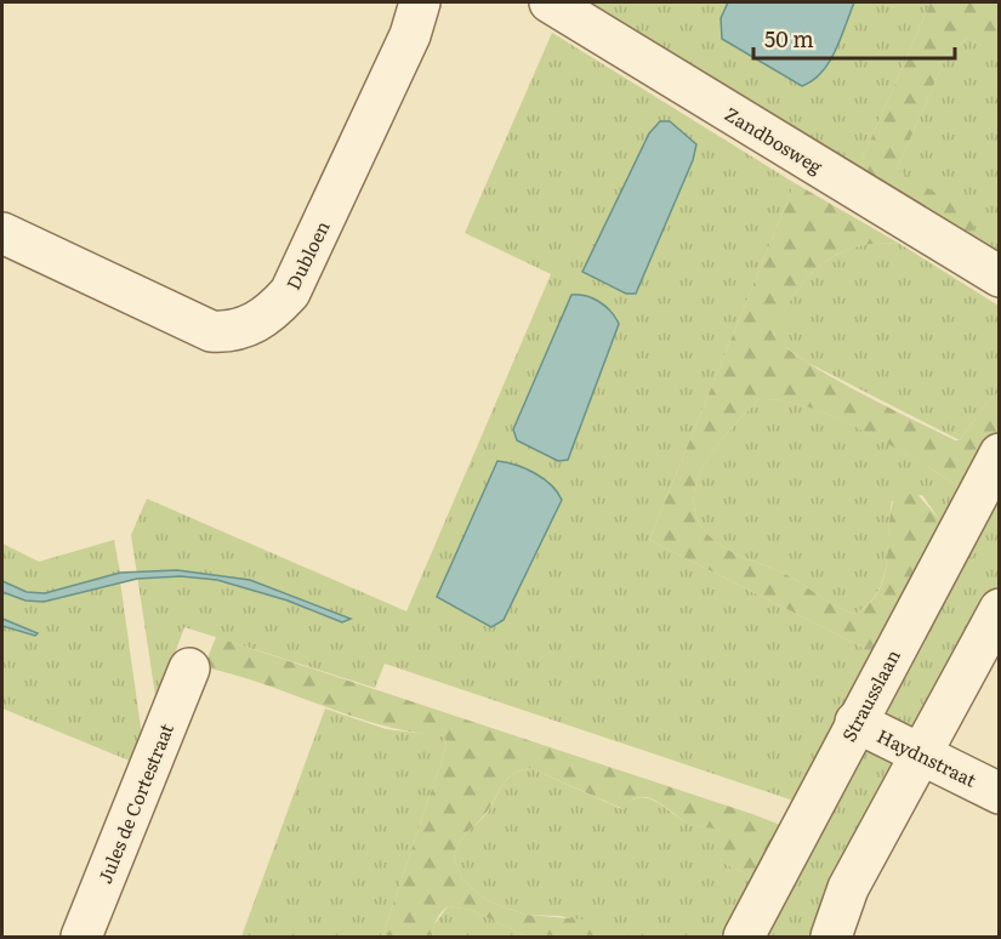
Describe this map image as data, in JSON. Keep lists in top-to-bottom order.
{
  "streets": {
    "street": [
      "Zandbosweg",
      "Dubloen",
      "Strausslaan",
      "Haydnstraat",
      "Jules de Cortestraat"
    ]
  },
  "crossings": [
    ["Strausslaan", "Haydnstraat"]
  ],
  "scale_bar": "50 m"
}
